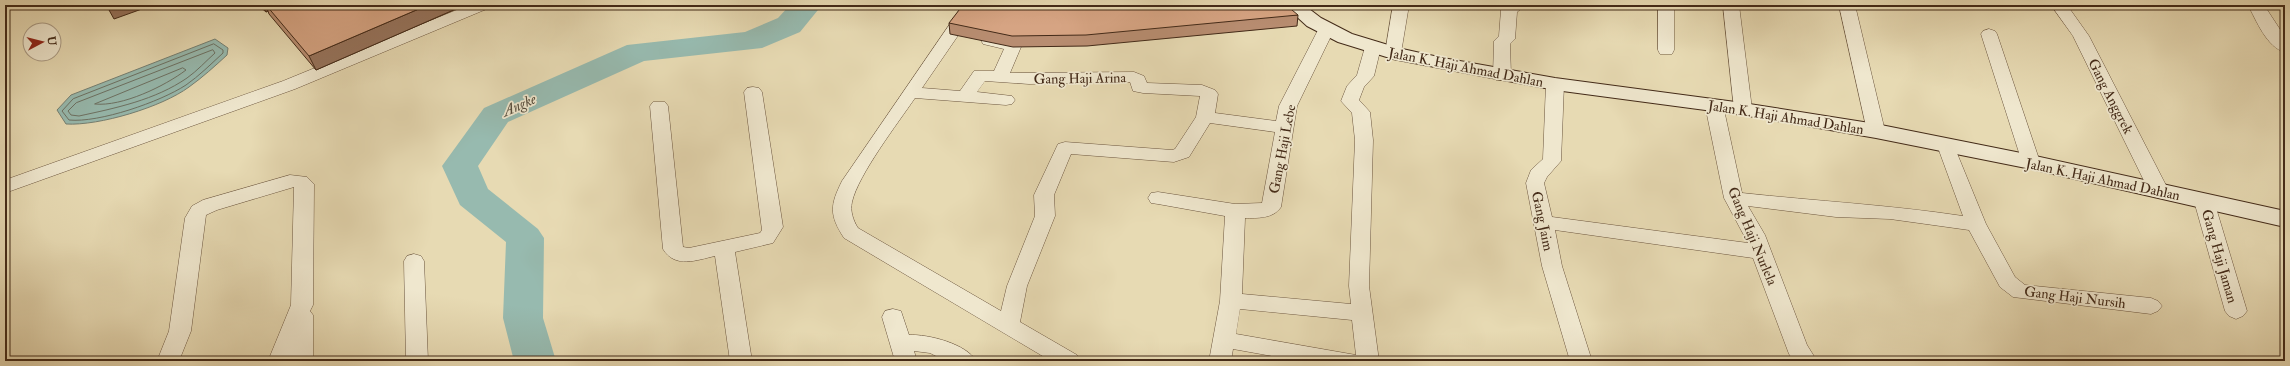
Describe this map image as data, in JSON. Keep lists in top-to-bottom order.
{
  "streets": {
    "main road": ["Jalan K. Haji Ahmad Dahlan"],
    "street": [
      "Gang Haji Arina",
      "Gang Anggrek",
      "Gang Haji Lebe",
      "Gang Jaim",
      "Gang Haji Nurlela",
      "Gang Haji Jaman",
      "Gang Haji Nursih"
    ]
  },
  "crossings": [
    ["Jalan K. Haji Ahmad Dahlan", "Gang Anggrek"],
    ["Jalan K. Haji Ahmad Dahlan", "Gang Haji Lebe"],
    ["Jalan K. Haji Ahmad Dahlan", "Gang Jaim"],
    ["Jalan K. Haji Ahmad Dahlan", "Gang Haji Nurlela"],
    ["Jalan K. Haji Ahmad Dahlan", "Gang Haji Jaman"],
    ["Jalan K. Haji Ahmad Dahlan", "Gang Haji Nursih"]
  ],
  "water": ["Angke"],
  "north": "right"
}
